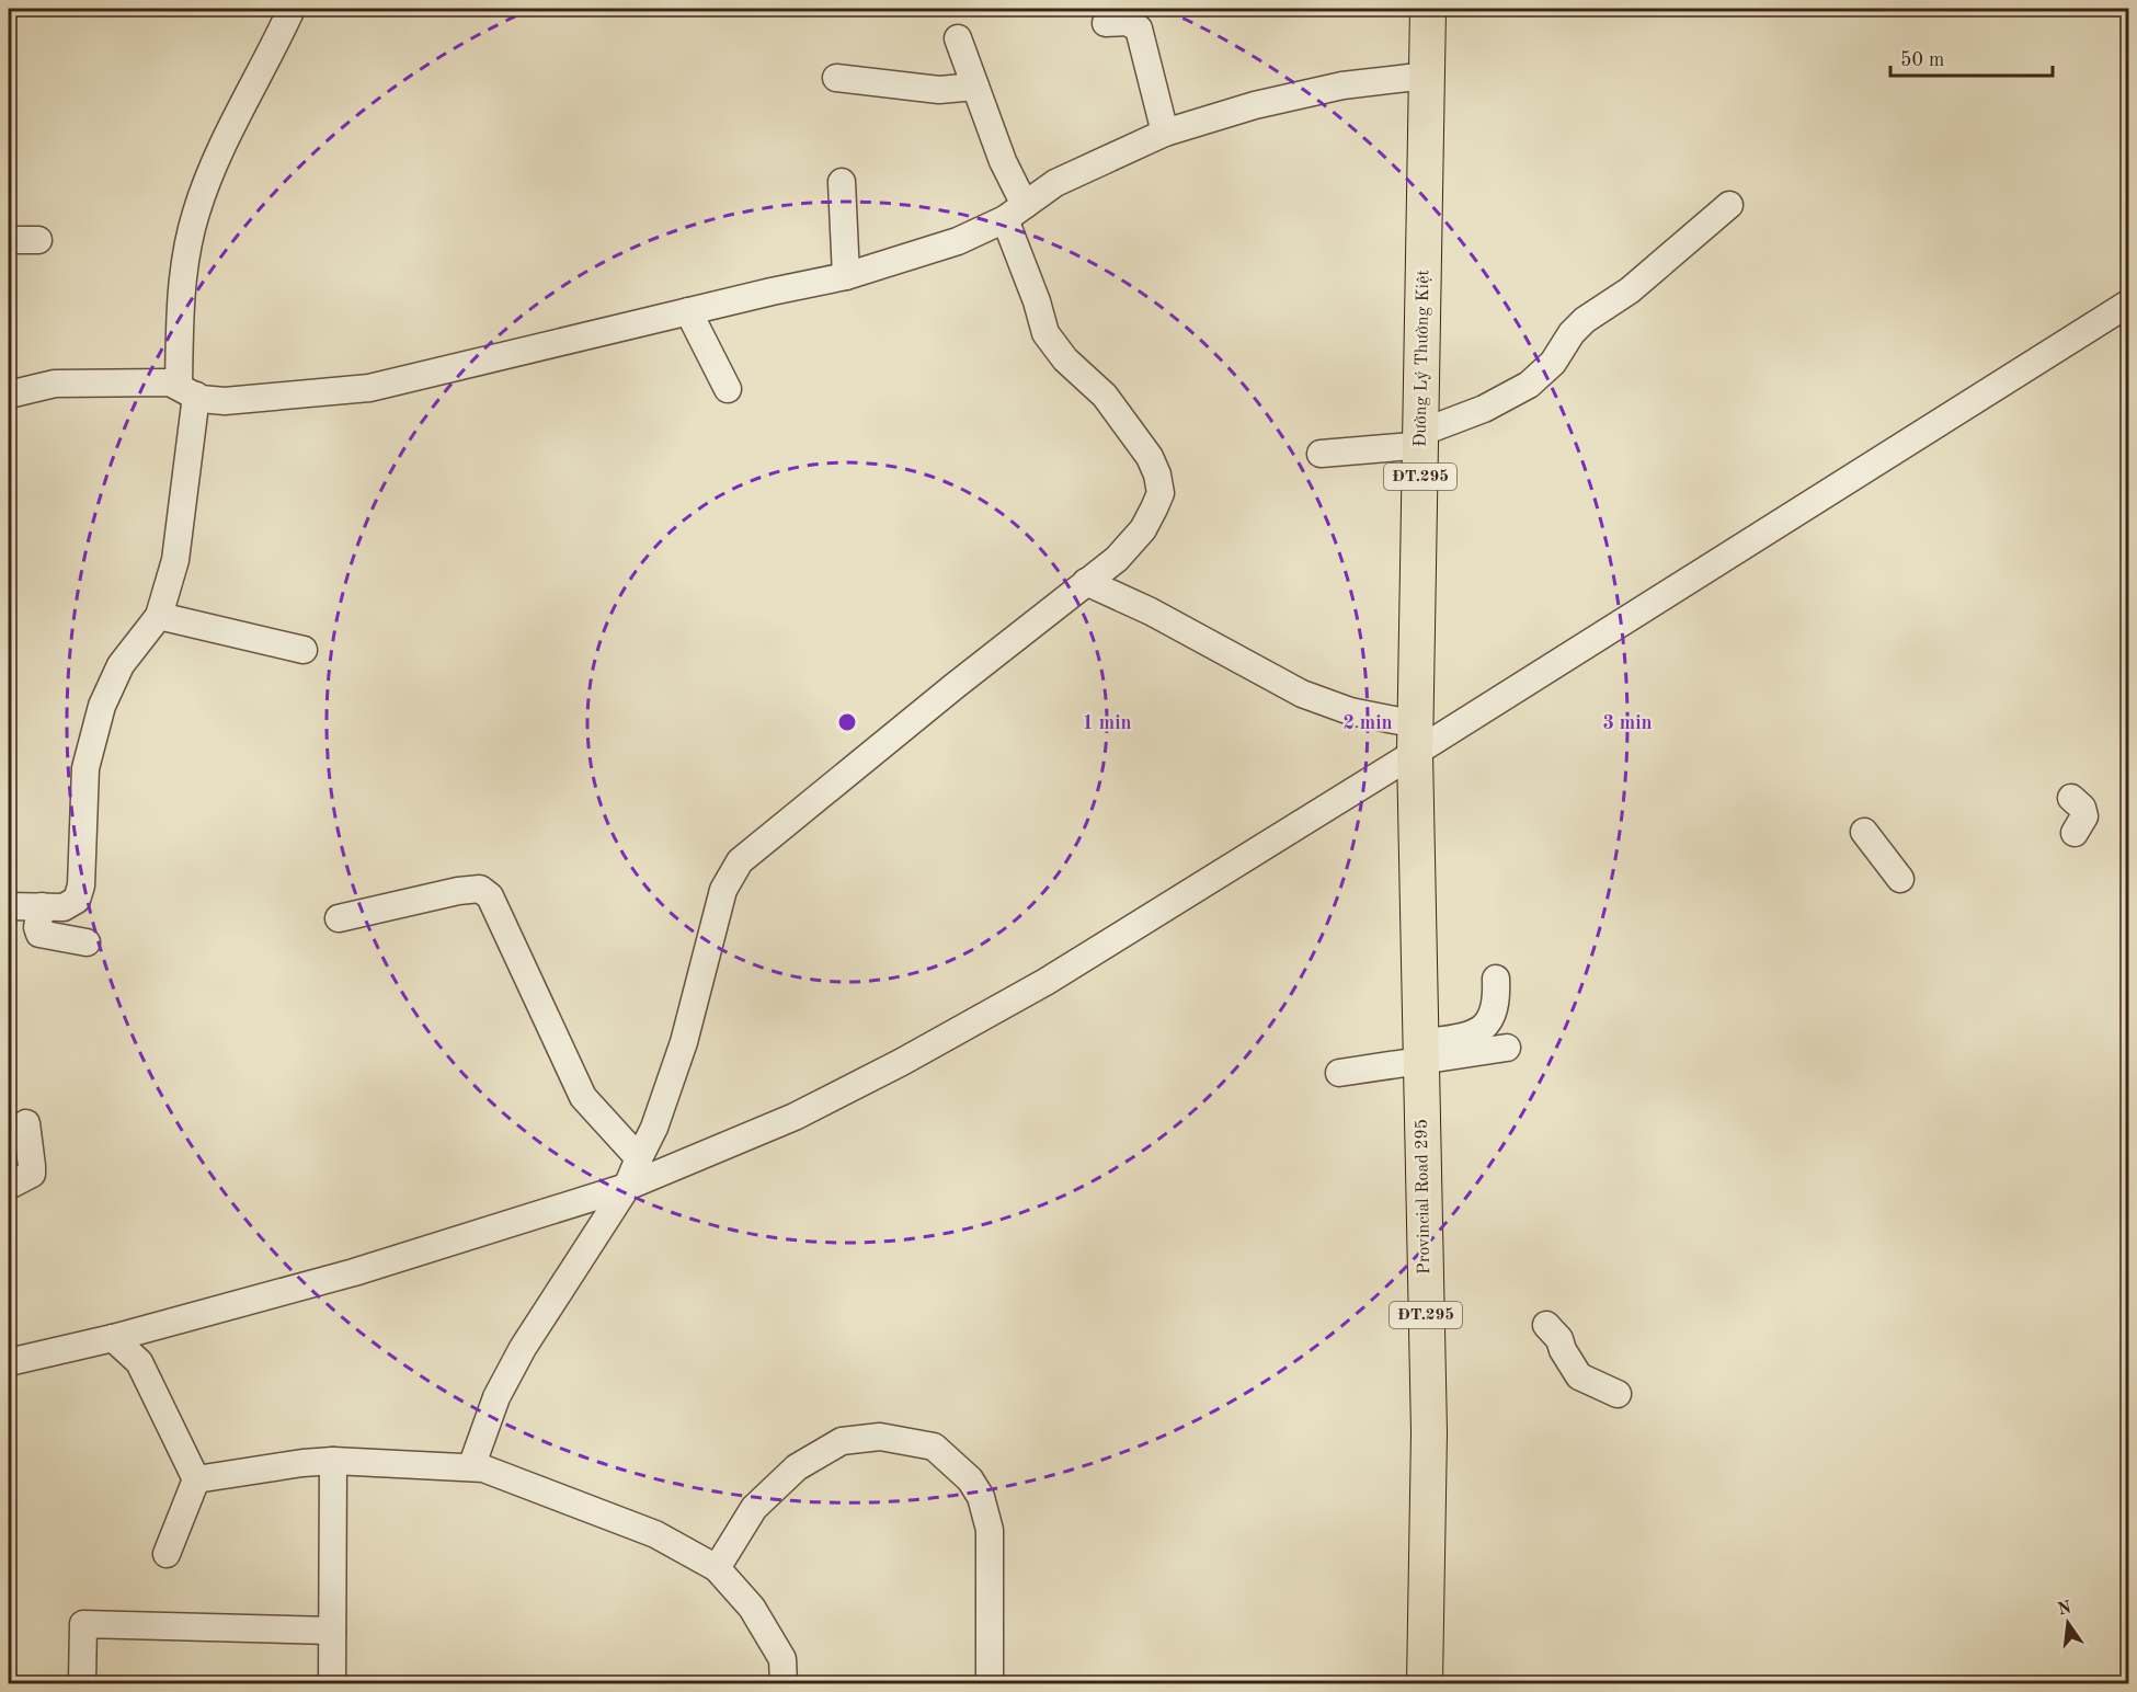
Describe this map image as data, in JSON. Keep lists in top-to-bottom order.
{
  "streets": {
    "main road": ["Đường Lý Thường Kiệt", "ĐT.295", "Provincial Road 295"]
  },
  "crossings": [
    ["Đường Lý Thường Kiệt", "Provincial Road 295"]
  ],
  "scale_bar": "50 m",
  "north": "top",
  "rings": ["1 min", "2 min", "3 min"]
}
